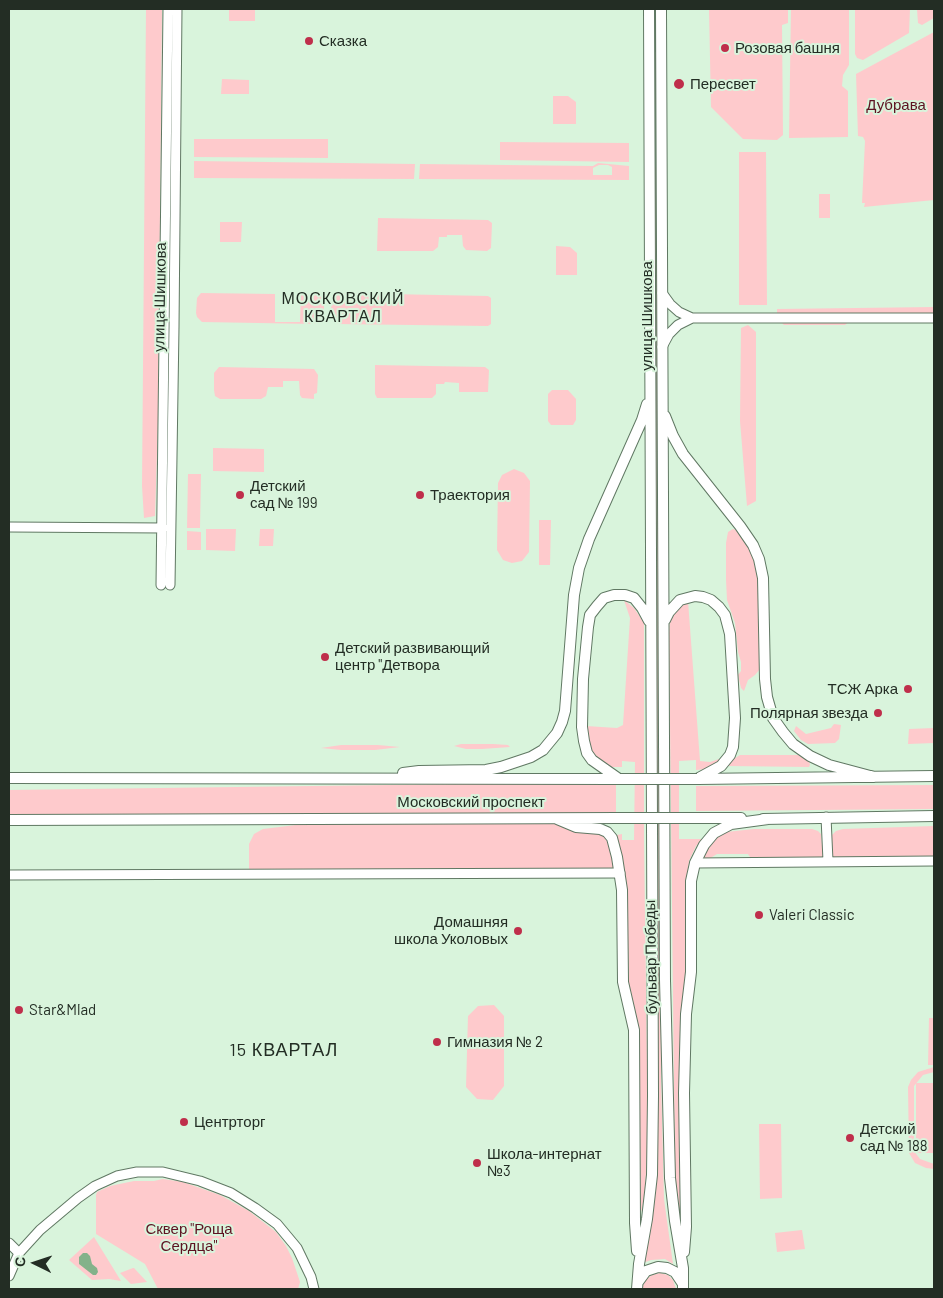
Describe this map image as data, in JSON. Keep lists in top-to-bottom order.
{
  "streets": {
    "main road": ["улица Шишкова", "Московский проспект", "бульвар Победы"]
  },
  "crossings": [
    ["улица Шишкова", "бульвар Победы"]
  ],
  "districts": ["МОСКОВСКИЙ КВАРТАЛ", "15 КВАРТАЛ"],
  "parks": ["Дубрава", "Сквер \"Роща Сердца\""],
  "places": [
    "Сказка",
    "Розовая башня",
    "Пересвет",
    "Детский сад № 199",
    "Траектория",
    "Детский развивающий центр \"Детвора",
    "ТСЖ Арка",
    "Полярная звезда",
    "Valeri Classic",
    "Домашняя школа Уколовых",
    "Star&Mlad",
    "Гимназия № 2",
    "Центрторг",
    "Детский сад № 188",
    "Школа-интернат №3"
  ],
  "north": "left"
}
